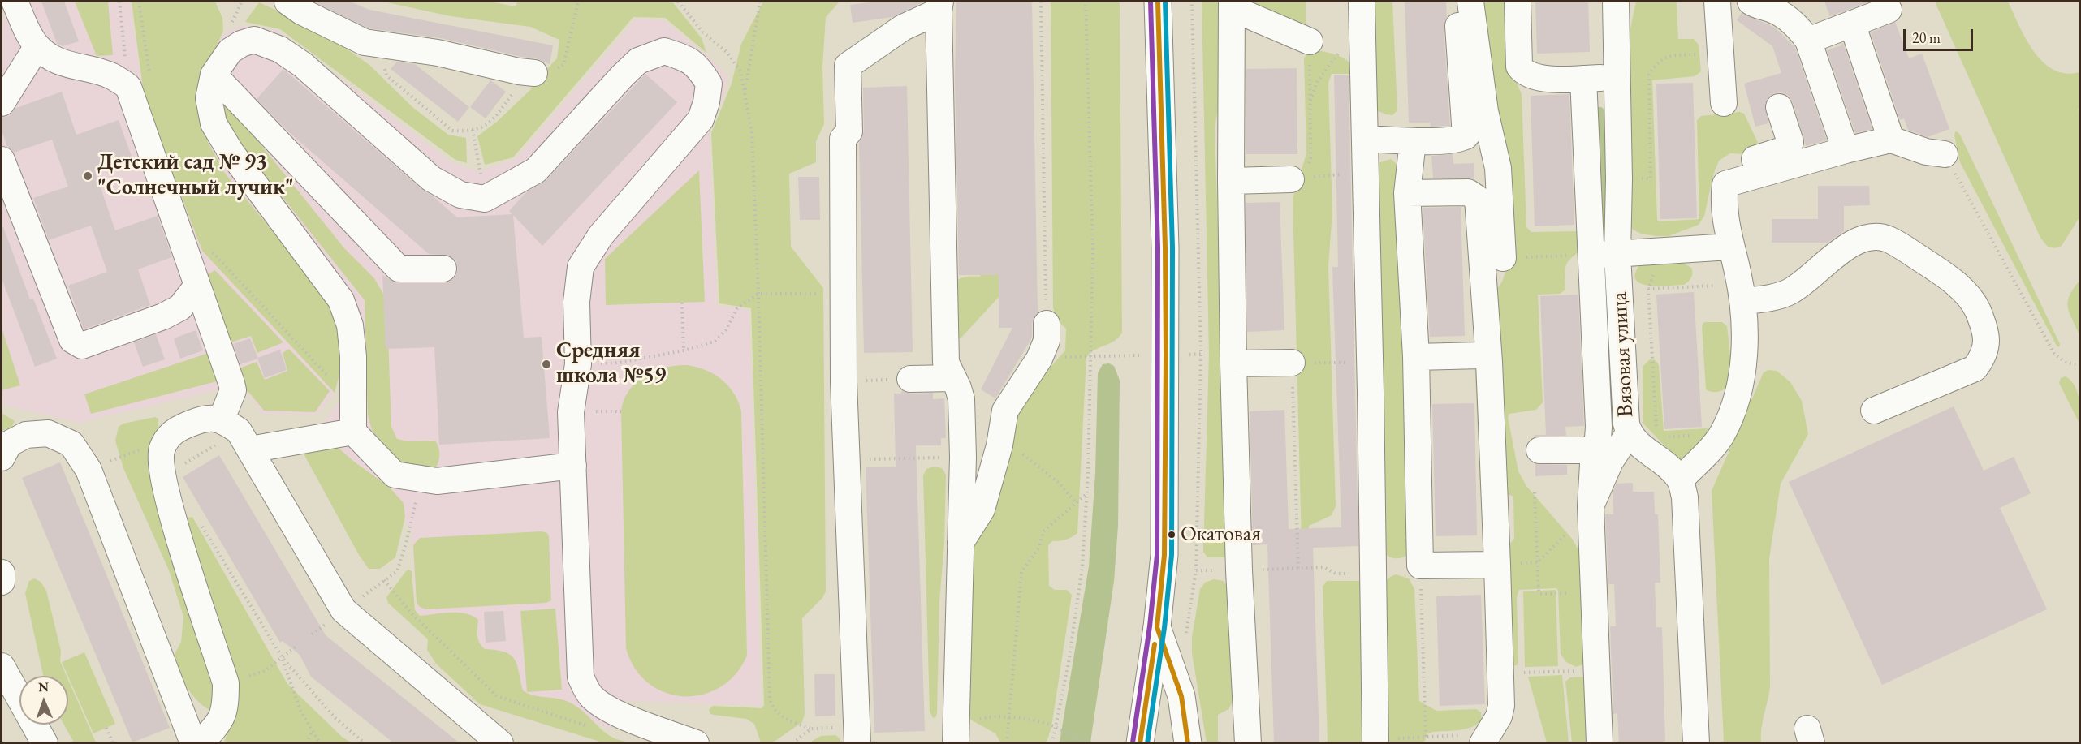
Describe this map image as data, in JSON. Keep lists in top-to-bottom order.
{
  "streets": {
    "street": ["Вязовая улица"]
  },
  "places": ["Детский сад № 93 \"Солнечный лучик\"", "Средняя школа №59", "Окатовая"],
  "scale_bar": "20 m",
  "north": "top"
}
